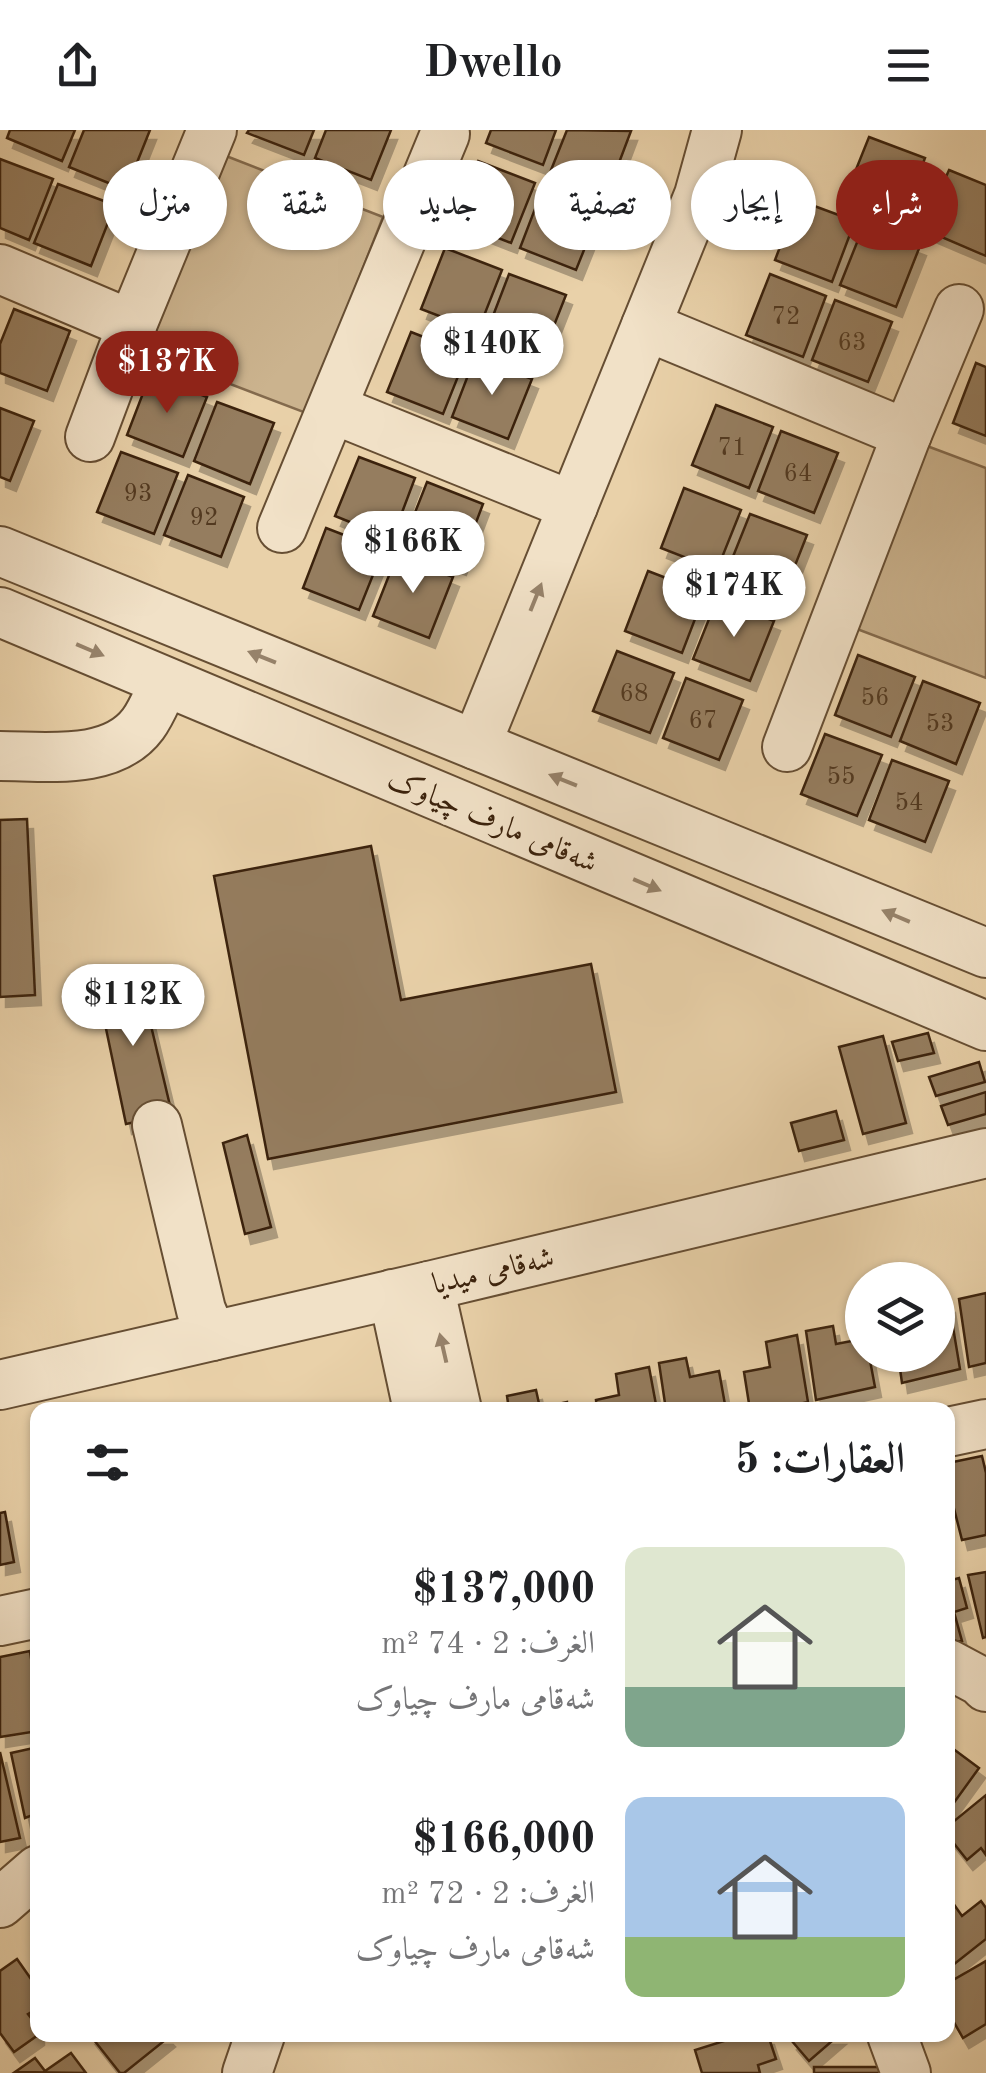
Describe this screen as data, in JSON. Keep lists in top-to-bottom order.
{
  "streets": {
    "street": ["شەقامی مارف چیاوک", "شەقامی میدیا"]
  },
  "house_numbers": [
    "72",
    "63",
    "71",
    "64",
    "93",
    "92",
    "68",
    "56",
    "67",
    "53",
    "55",
    "54"
  ],
  "page": {
    "header": "Dwello",
    "chip": [
      "شراء",
      "إيجار",
      "تصفية",
      "جديد",
      "شقة",
      "منزل"
    ],
    "price": [
      "$140K",
      "$137K",
      "$166K",
      "$174K",
      "$112K"
    ],
    "heading": "العقارات: 5",
    "list": [
      {
        "name": "$137,000",
        "note": "الغرف: 2 · 74 m² · شەقامی مارف چیاوک"
      },
      {
        "name": "$166,000",
        "note": "الغرف: 2 · 72 m² · شەقامی مارف چیاوک"
      }
    ]
  }
}
